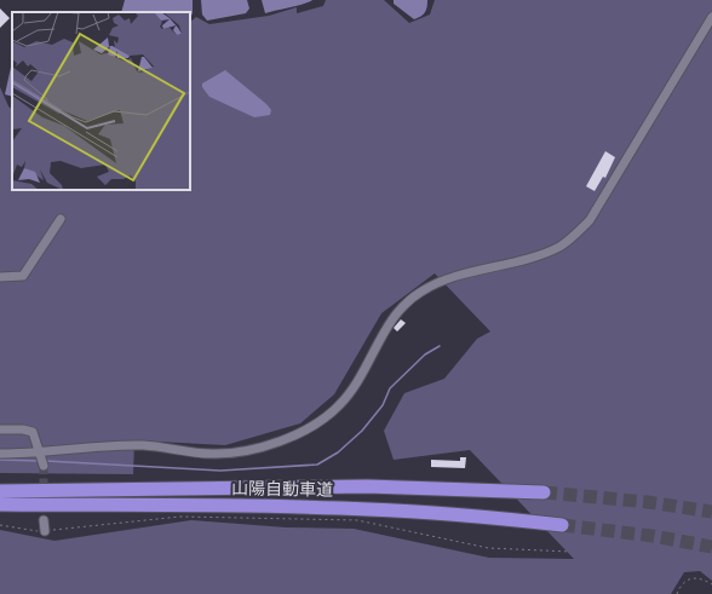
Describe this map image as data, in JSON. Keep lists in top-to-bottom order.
{
  "streets": {
    "highway": ["山陽自動車道"]
  }
}
